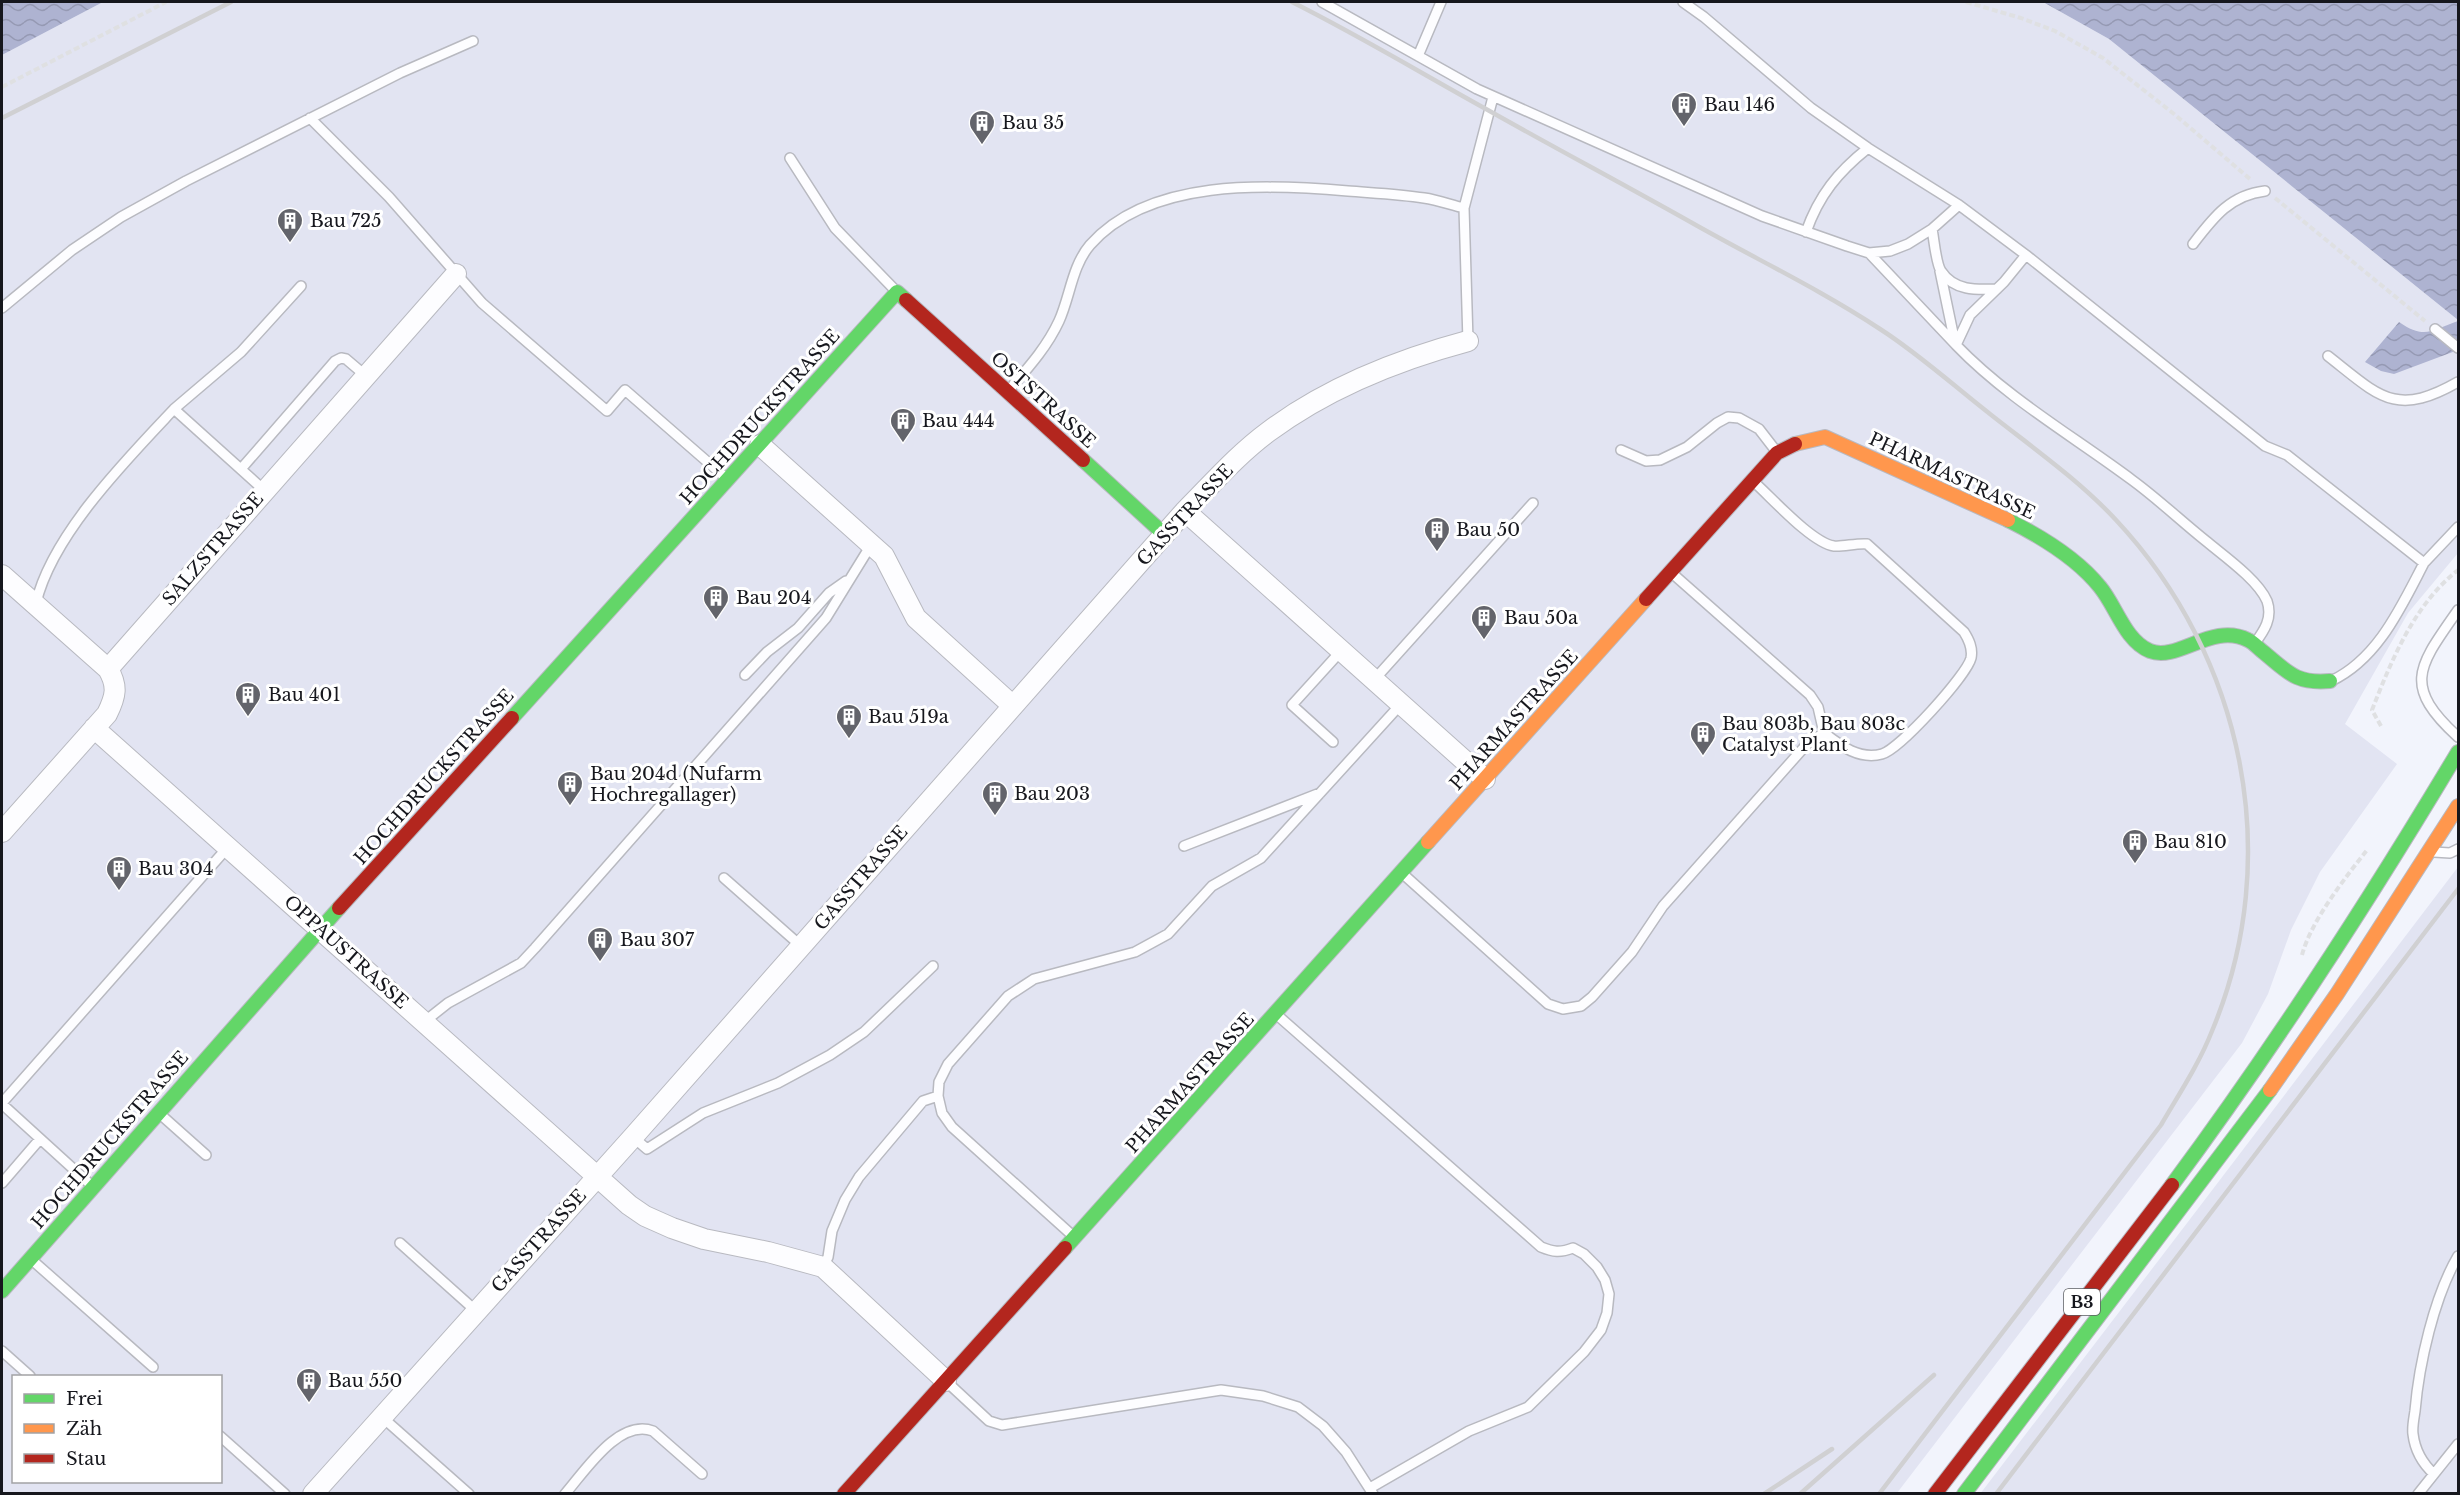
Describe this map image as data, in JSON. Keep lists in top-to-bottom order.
{
  "streets": {
    "street": [
      "OSTSTRASSE",
      "HOCHDRUCKSTRASSE",
      "PHARMASTRASSE",
      "GASSTRASSE",
      "SALZSTRASSE",
      "OPPAUSTRASSE",
      "B3"
    ]
  },
  "crossings": [
    ["OSTSTRASSE", "HOCHDRUCKSTRASSE"],
    ["OSTSTRASSE", "GASSTRASSE"],
    ["HOCHDRUCKSTRASSE", "OPPAUSTRASSE"],
    ["GASSTRASSE", "OPPAUSTRASSE"]
  ],
  "places": {
    "building": [
      "Bau 146",
      "Bau 35",
      "Bau 725",
      "Bau 444",
      "Bau 50",
      "Bau 204",
      "Bau 50a",
      "Bau 401",
      "Bau 519a",
      "Bau 803b, Bau 803c Catalyst Plant",
      "Bau 204d (Nufarm Hochregallager)",
      "Bau 203",
      "Bau 810",
      "Bau 304",
      "Bau 307",
      "Bau 550"
    ]
  },
  "legend": ["Frei", "Zäh", "Stau"]
}
